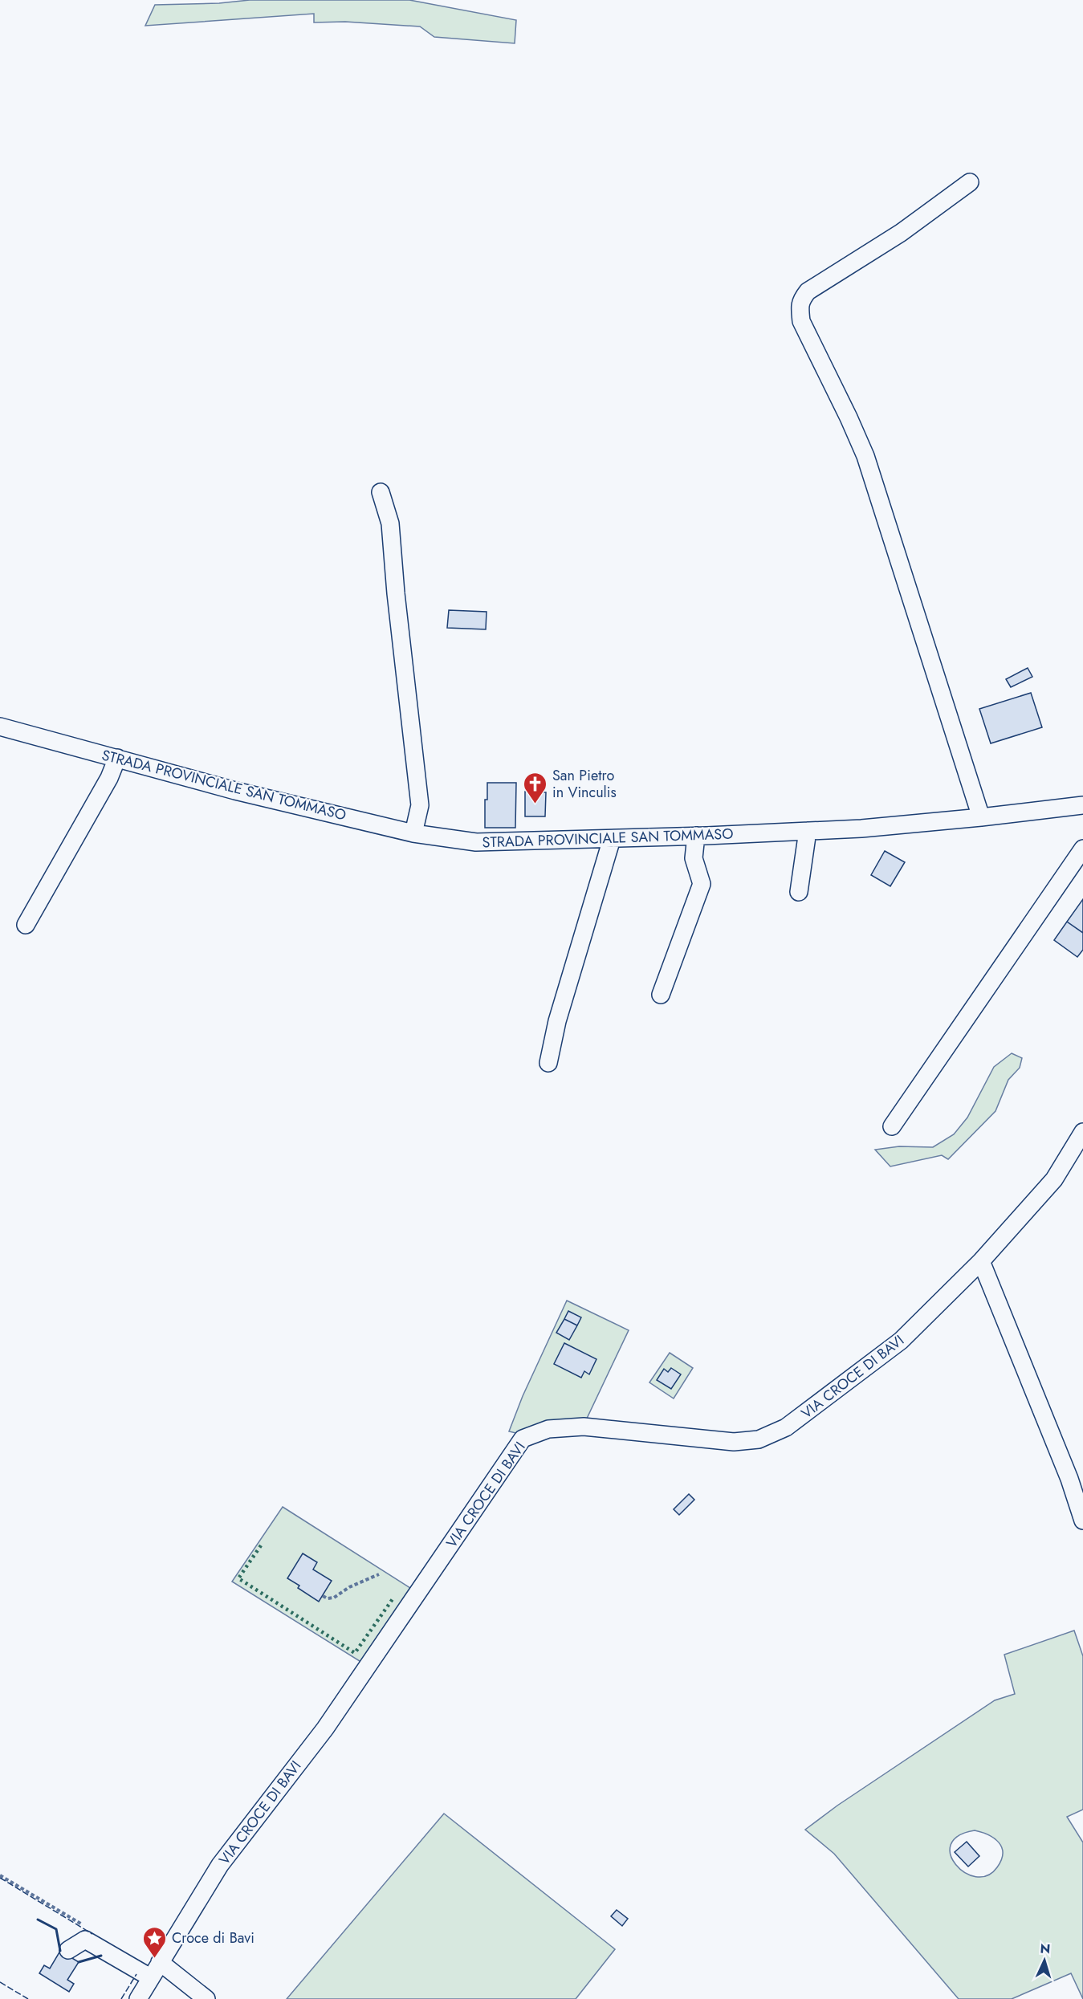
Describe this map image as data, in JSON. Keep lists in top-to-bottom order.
{
  "streets": {
    "street": ["STRADA PROVINCIALE SAN TOMMASO", "VIA CROCE DI BAVI"]
  },
  "places": {
    "church": ["San Pietro in Vinculis"],
    "place": ["Croce di Bavi"]
  },
  "north": "top"
}
